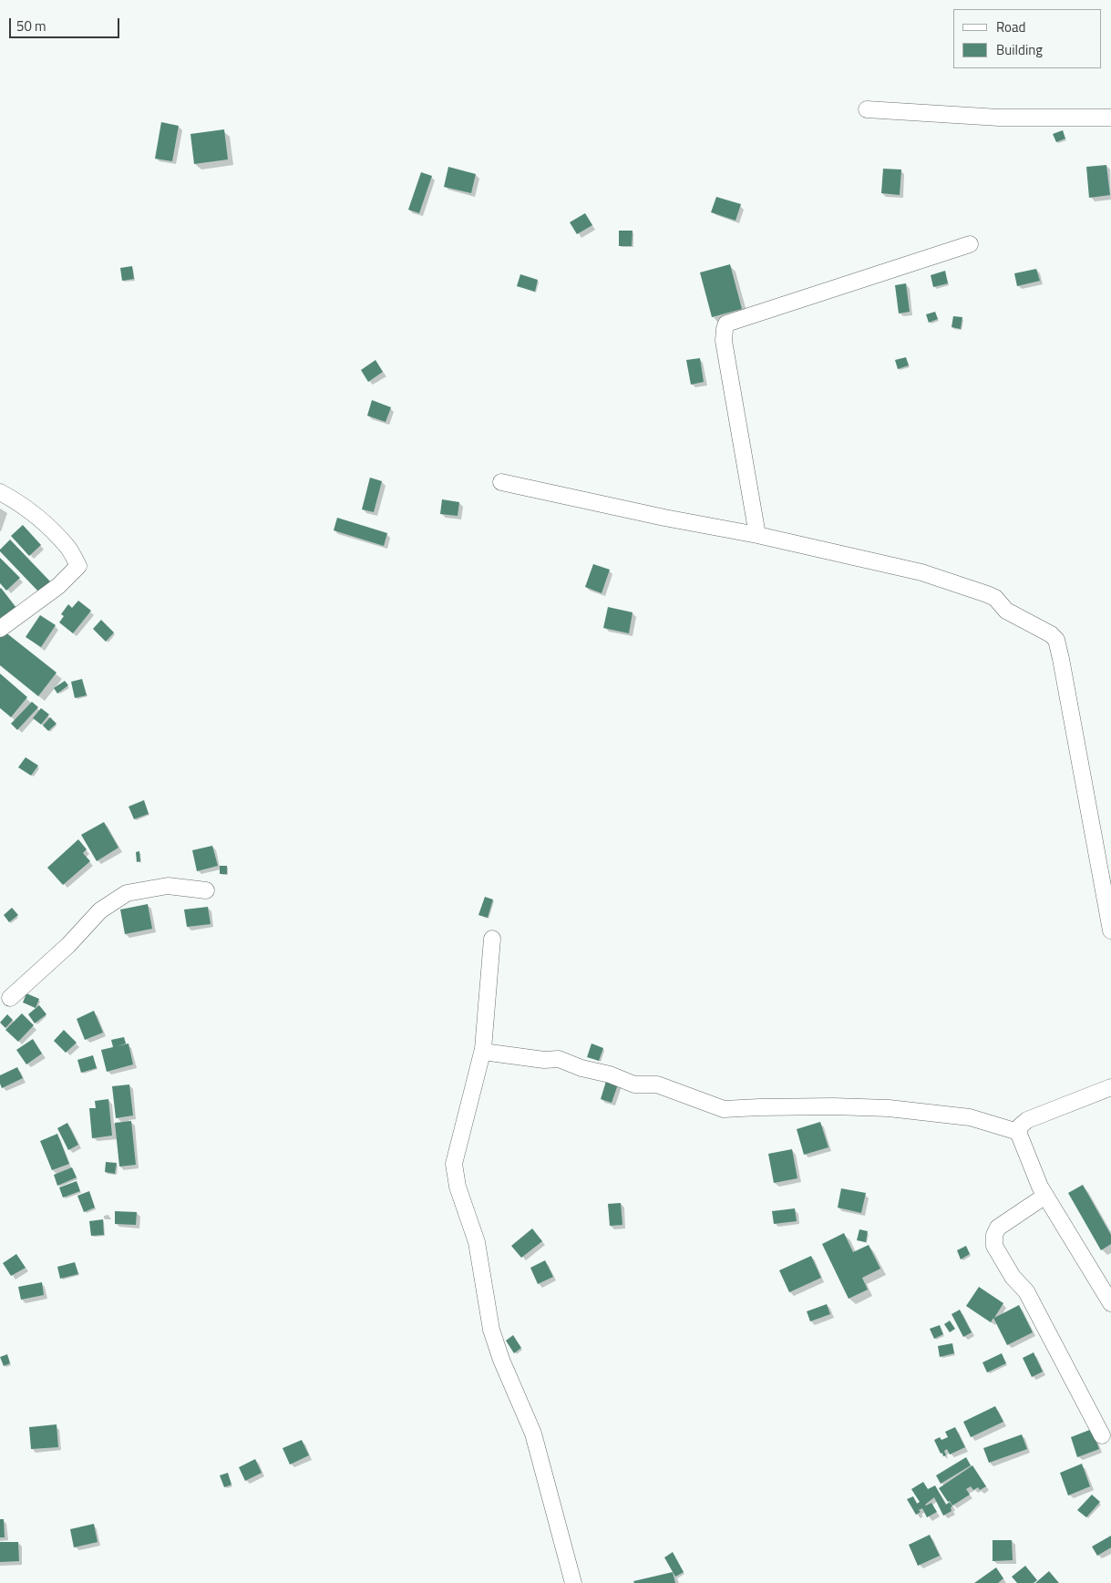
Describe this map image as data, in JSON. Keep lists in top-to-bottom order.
{
  "legend": ["Road", "Building"],
  "scale_bar": "50 m"
}
